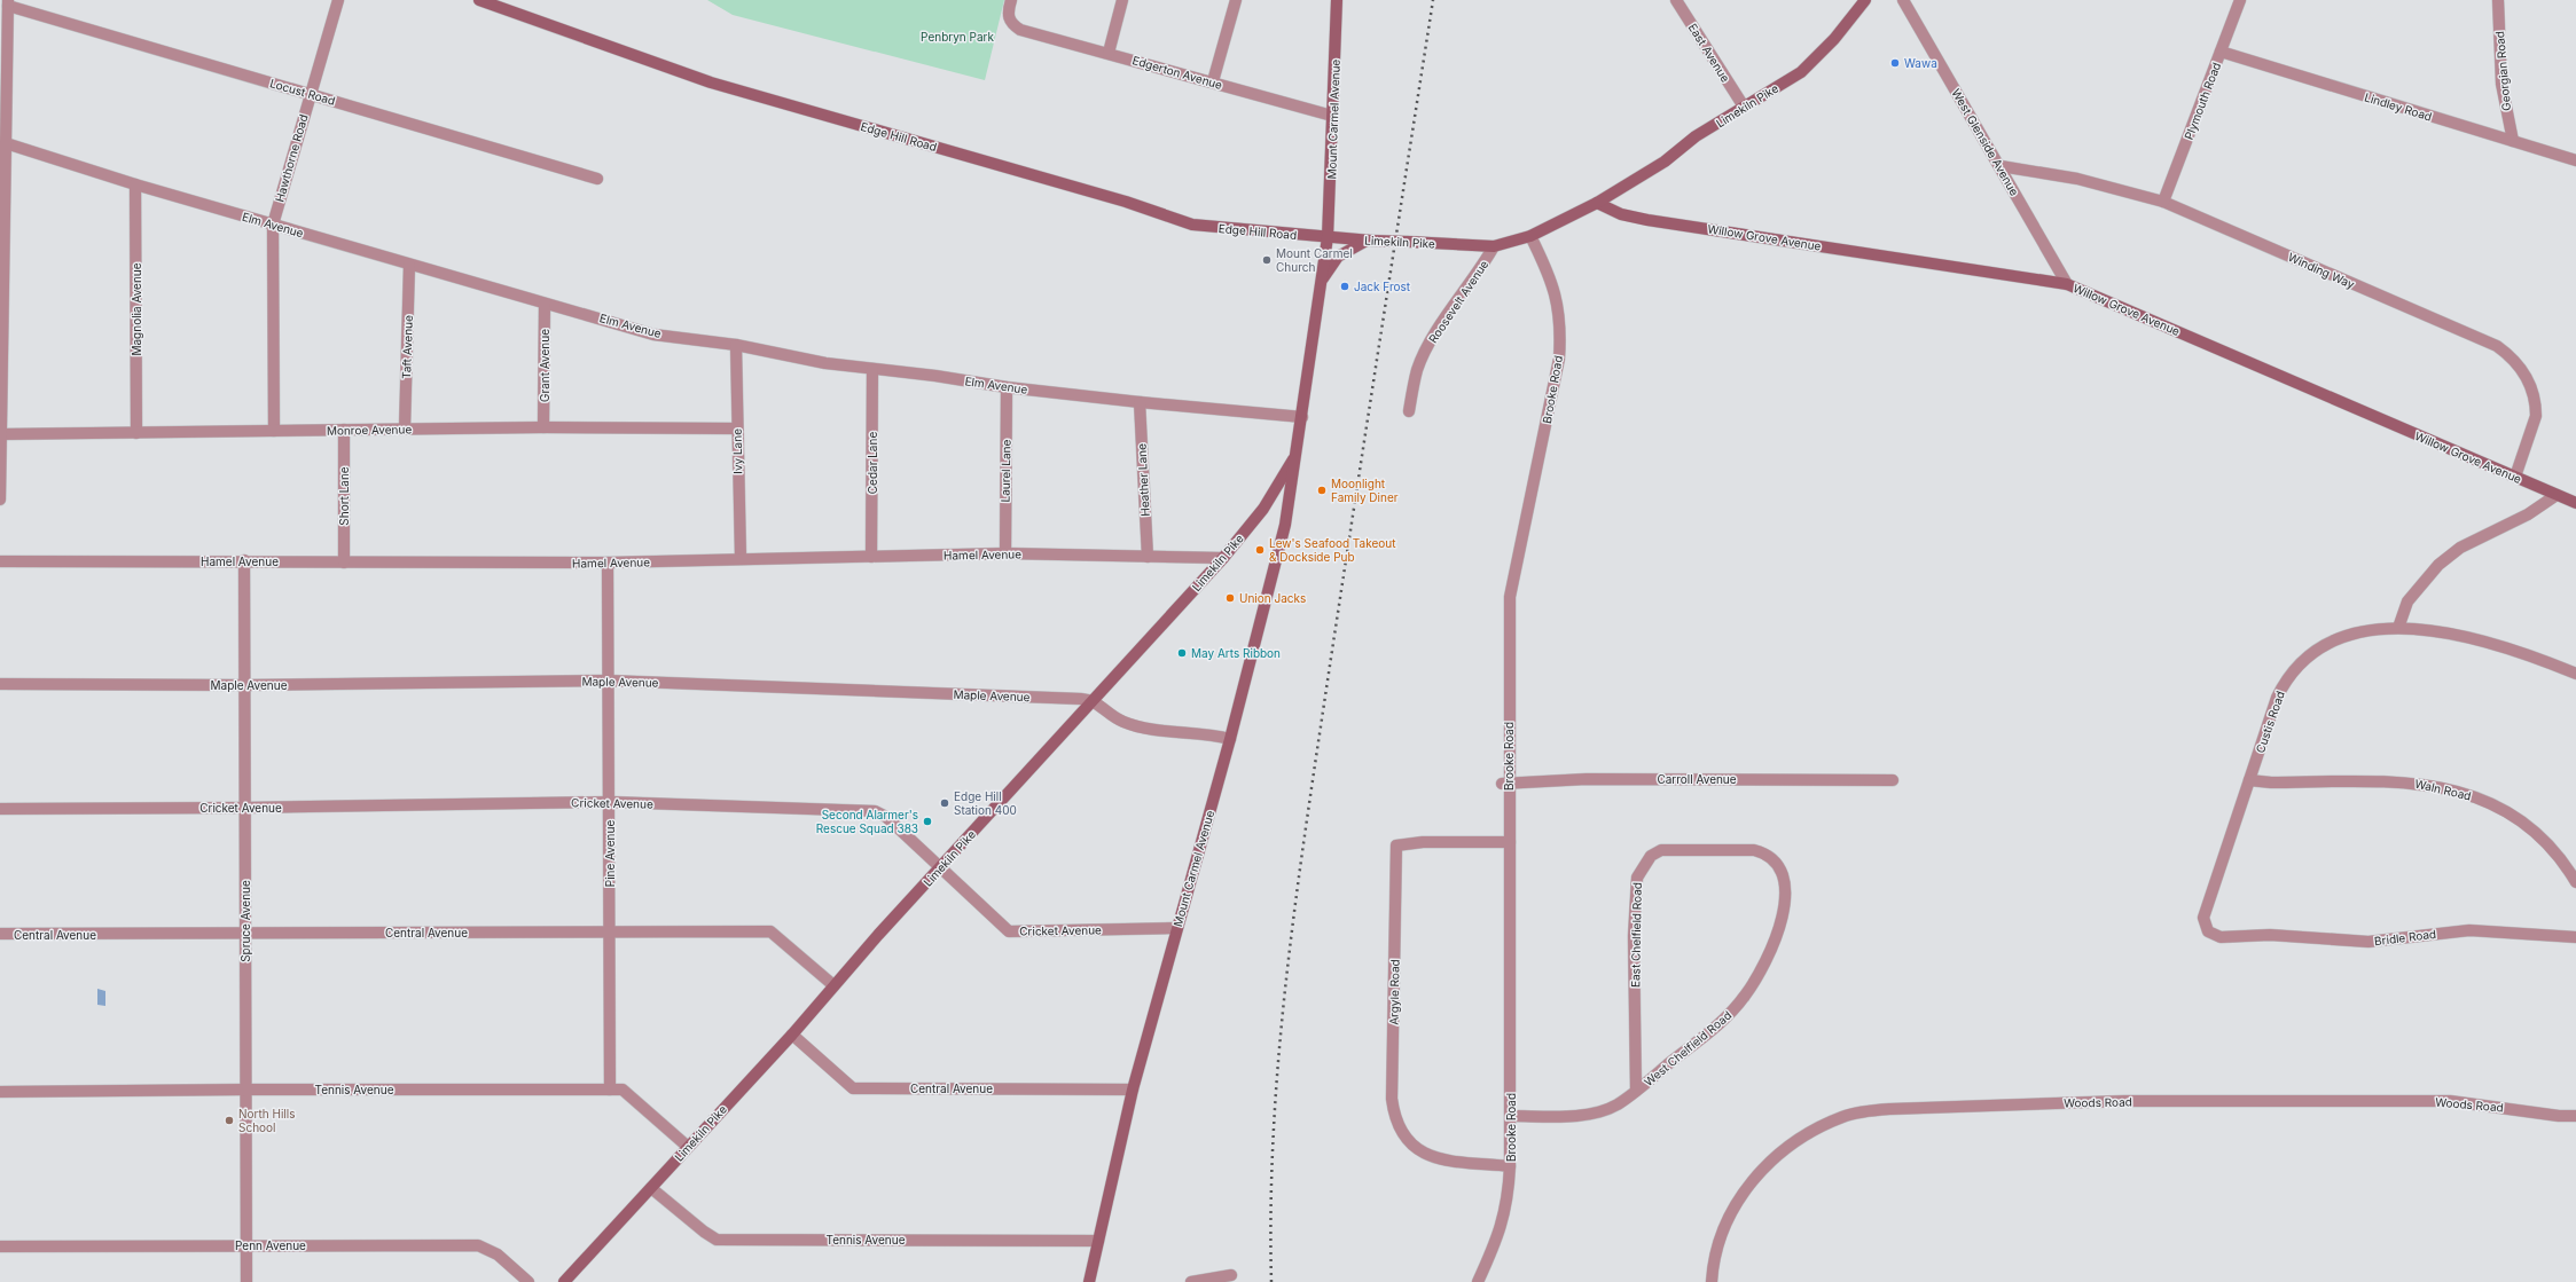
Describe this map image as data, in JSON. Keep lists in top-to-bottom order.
{
  "streets": {
    "main road": [
      "Limekiln Pike",
      "Mount Carmel Avenue",
      "Edge Hill Road",
      "Willow Grove Avenue"
    ],
    "street": [
      "East Avenue",
      "Georgian Road",
      "Edgerton Avenue",
      "Locust Road",
      "Plymouth Road",
      "Lindley Road",
      "West Glenside Avenue",
      "Hawthorne Road",
      "Elm Avenue",
      "Winding Way",
      "Roosevelt Avenue",
      "Magnolia Avenue",
      "Taft Avenue",
      "Grant Avenue",
      "Brooke Road",
      "Monroe Avenue",
      "Ivy Lane",
      "Cedar Lane",
      "Laurel Lane",
      "Heather Lane",
      "Short Lane",
      "Hamel Avenue",
      "Maple Avenue",
      "Custis Road",
      "Carroll Avenue",
      "Waln Road",
      "Cricket Avenue",
      "Pine Avenue",
      "Spruce Avenue",
      "Central Avenue",
      "East Chelfield Road",
      "Bridle Road",
      "Argyle Road",
      "West Chelfield Road",
      "Tennis Avenue",
      "Woods Road",
      "Penn Avenue"
    ]
  },
  "crossings": [
    ["East Avenue", "Limekiln Pike"],
    ["Georgian Road", "Lindley Road"],
    ["Edgerton Avenue", "Mount Carmel Avenue"],
    ["Locust Road", "Hawthorne Road"],
    ["Plymouth Road", "Lindley Road"],
    ["Plymouth Road", "Winding Way"],
    ["Limekiln Pike", "Mount Carmel Avenue"],
    ["Limekiln Pike", "Edge Hill Road"],
    ["Limekiln Pike", "Elm Avenue"],
    ["Limekiln Pike", "Willow Grove Avenue"],
    ["Limekiln Pike", "Roosevelt Avenue"],
    ["Limekiln Pike", "Brooke Road"],
    ["Limekiln Pike", "Hamel Avenue"],
    ["Limekiln Pike", "Maple Avenue"],
    ["Limekiln Pike", "Cricket Avenue"],
    ["Limekiln Pike", "Central Avenue"],
    ["Limekiln Pike", "Tennis Avenue"],
    ["Mount Carmel Avenue", "Edge Hill Road"],
    ["Mount Carmel Avenue", "Cricket Avenue"],
    ["Mount Carmel Avenue", "Central Avenue"],
    ["Mount Carmel Avenue", "Tennis Avenue"],
    ["West Glenside Avenue", "Willow Grove Avenue"],
    ["West Glenside Avenue", "Winding Way"],
    ["Hawthorne Road", "Elm Avenue"],
    ["Hawthorne Road", "Monroe Avenue"],
    ["Elm Avenue", "Magnolia Avenue"],
    ["Elm Avenue", "Taft Avenue"],
    ["Elm Avenue", "Grant Avenue"],
    ["Elm Avenue", "Ivy Lane"],
    ["Elm Avenue", "Cedar Lane"],
    ["Elm Avenue", "Laurel Lane"],
    ["Elm Avenue", "Heather Lane"],
    ["Willow Grove Avenue", "Winding Way"],
    ["Magnolia Avenue", "Monroe Avenue"],
    ["Taft Avenue", "Monroe Avenue"],
    ["Grant Avenue", "Monroe Avenue"],
    ["Brooke Road", "Carroll Avenue"],
    ["Brooke Road", "Argyle Road"],
    ["Brooke Road", "West Chelfield Road"],
    ["Monroe Avenue", "Ivy Lane"],
    ["Monroe Avenue", "Short Lane"],
    ["Ivy Lane", "Hamel Avenue"],
    ["Cedar Lane", "Hamel Avenue"],
    ["Laurel Lane", "Hamel Avenue"],
    ["Heather Lane", "Hamel Avenue"],
    ["Short Lane", "Hamel Avenue"],
    ["Hamel Avenue", "Pine Avenue"],
    ["Hamel Avenue", "Spruce Avenue"],
    ["Maple Avenue", "Pine Avenue"],
    ["Maple Avenue", "Spruce Avenue"],
    ["Custis Road", "Waln Road"],
    ["Custis Road", "Bridle Road"],
    ["Cricket Avenue", "Pine Avenue"],
    ["Cricket Avenue", "Spruce Avenue"],
    ["Pine Avenue", "Central Avenue"],
    ["Pine Avenue", "Tennis Avenue"],
    ["Spruce Avenue", "Central Avenue"],
    ["Spruce Avenue", "Tennis Avenue"],
    ["Spruce Avenue", "Penn Avenue"],
    ["East Chelfield Road", "West Chelfield Road"]
  ],
  "parks": ["Penbryn Park"],
  "places": [
    "Wawa",
    "Mount Carmel Church",
    "Jack Frost",
    "Moonlight Family Diner",
    "Lew's Seafood Takeout & Dockside Pub",
    "Union Jacks",
    "May Arts Ribbon",
    "Edge Hill Station 400",
    "Second Alarmer's Rescue Squad 383",
    "North Hills School"
  ]
}
